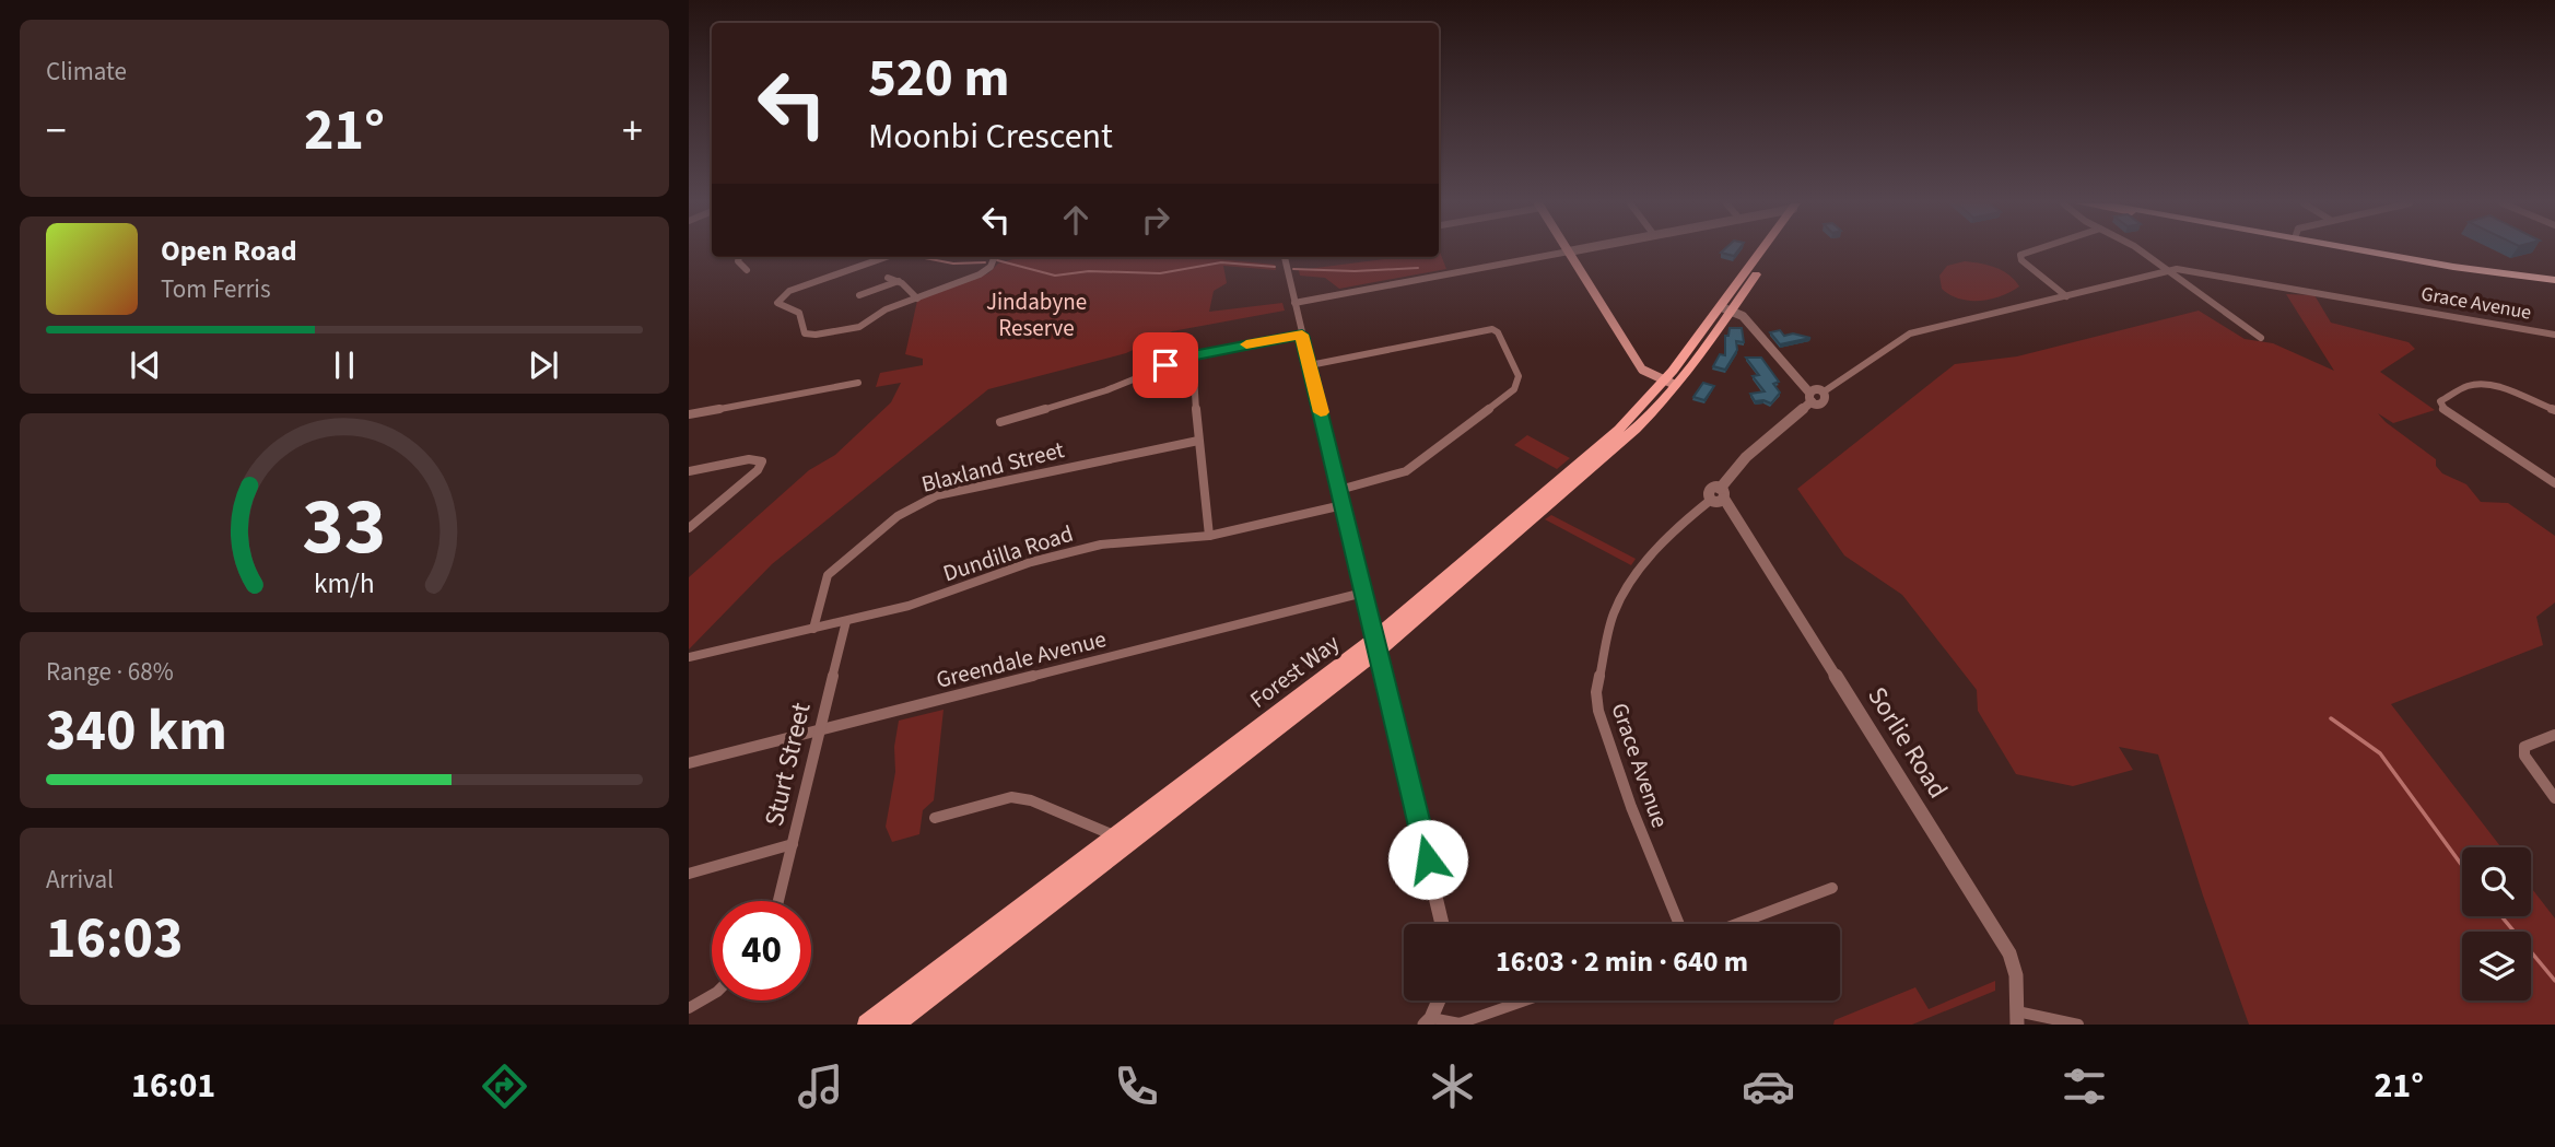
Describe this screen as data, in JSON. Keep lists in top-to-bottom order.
{
  "streets": {
    "main road": ["Forest Way"],
    "street": [
      "Grace Avenue",
      "Blaxland Street",
      "Dundilla Road",
      "Greendale Avenue",
      "Sorlie Road",
      "Sturt Street"
    ]
  },
  "crossings": [
    ["Grace Avenue", "Sorlie Road"],
    ["Blaxland Street", "Dundilla Road"],
    ["Dundilla Road", "Sturt Street"],
    ["Greendale Avenue", "Sturt Street"]
  ],
  "parks": ["Jindabyne Reserve"],
  "page": {
    "tile": [
      "Climate",
      ["Range · 68%", "340 km"],
      ["Arrival", "16:03"]
    ],
    "turn": ["520 m", "Moonbi Crescent"],
    "heat": ["−", "21°", "+"],
    "song": ["Open Road", "Tom Ferris"],
    "limit": "40",
    "trip": "16:03 · 2 min · 640 m",
    "tabs": ["16:01", "21°"],
    "gauge": ["33", "km/h"]
  }
}
